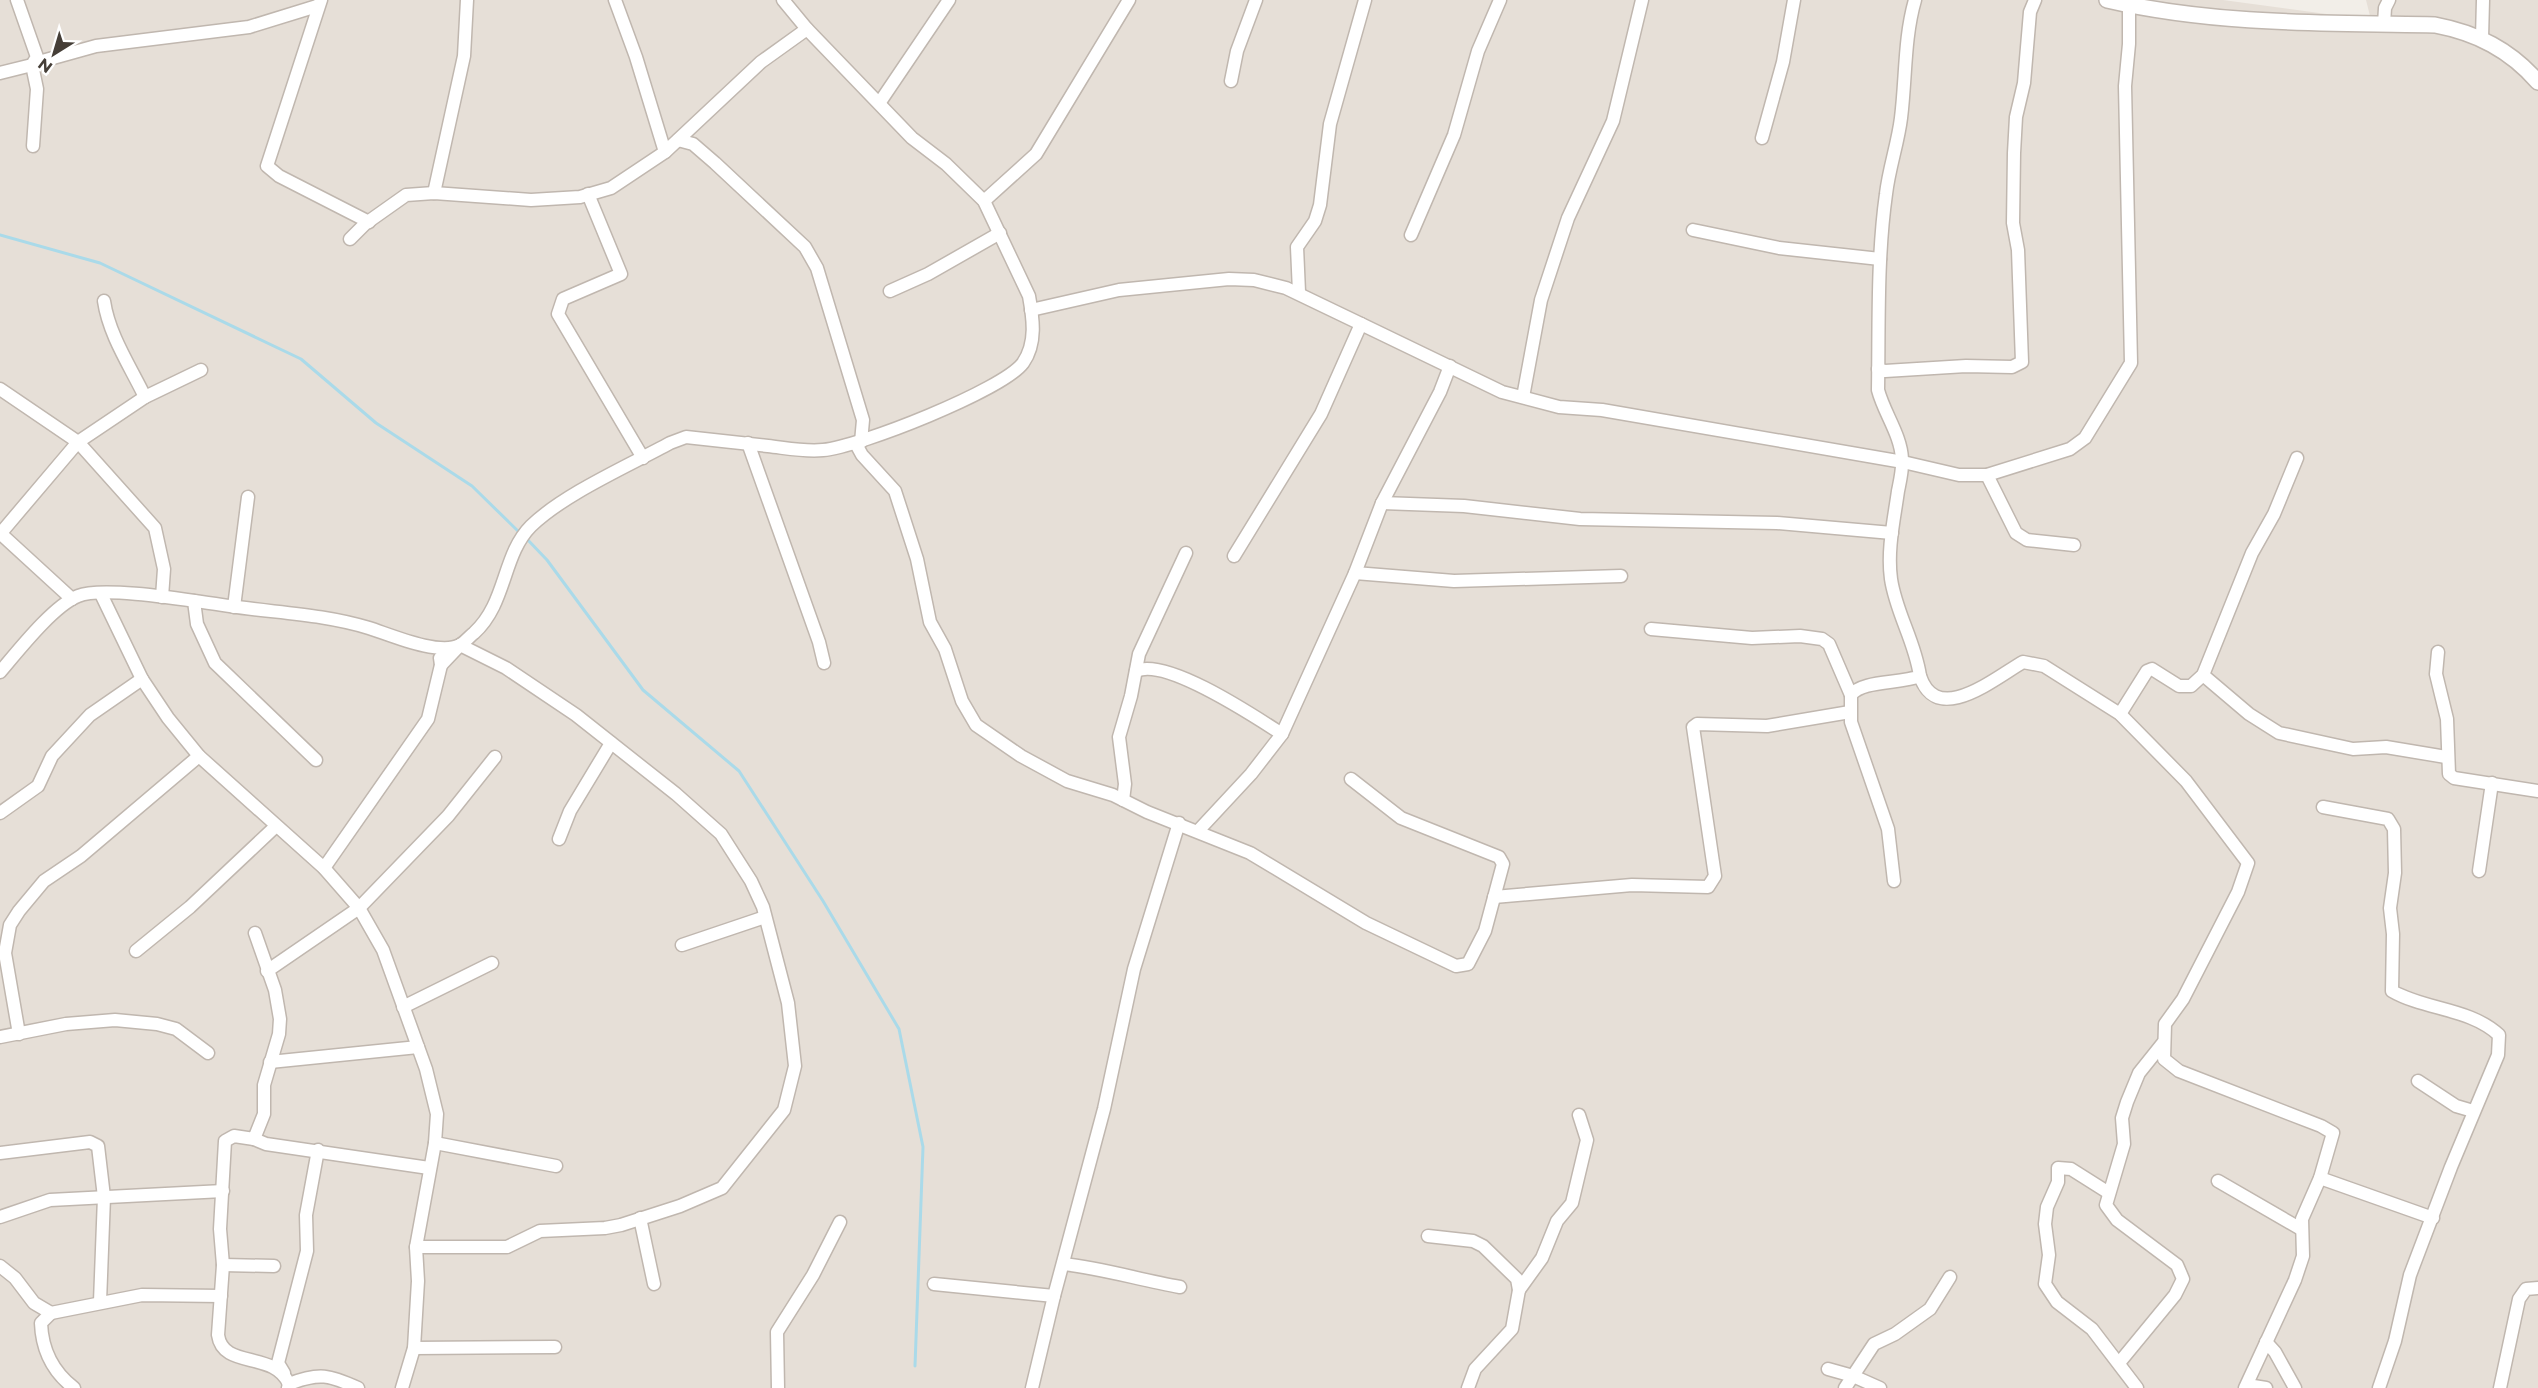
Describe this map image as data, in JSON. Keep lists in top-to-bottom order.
{
  "north": "bottom left"
}
